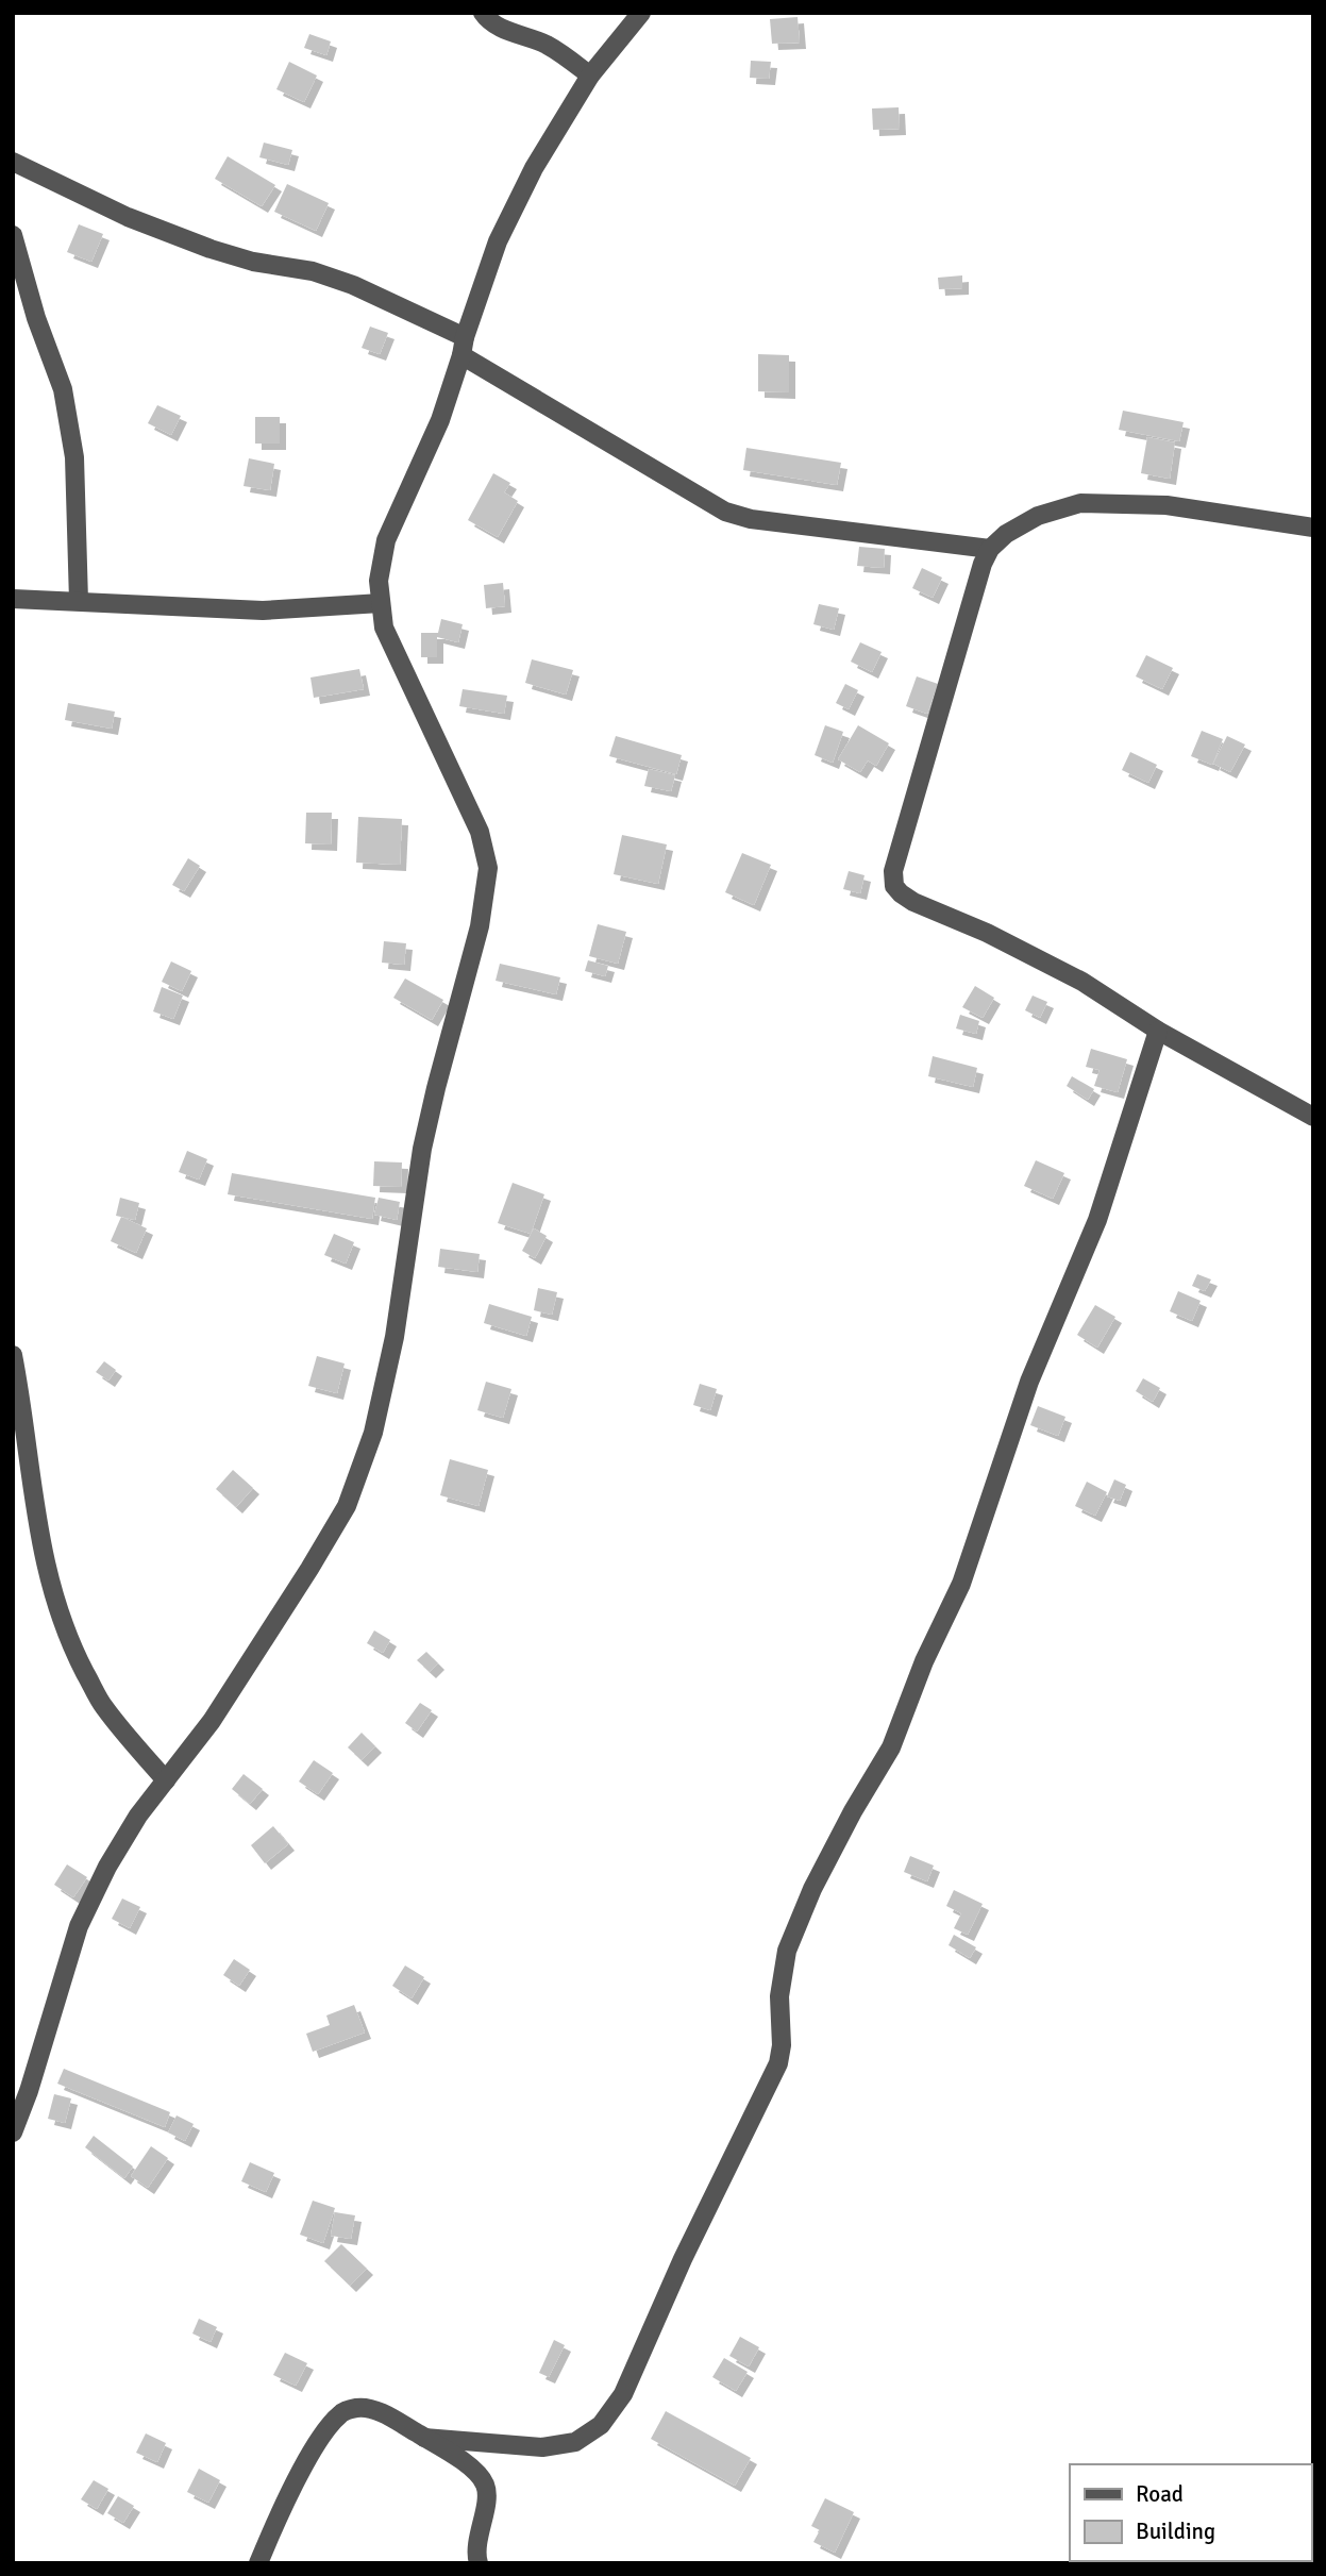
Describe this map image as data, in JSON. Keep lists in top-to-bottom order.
{
  "legend": ["Road", "Building"]
}
